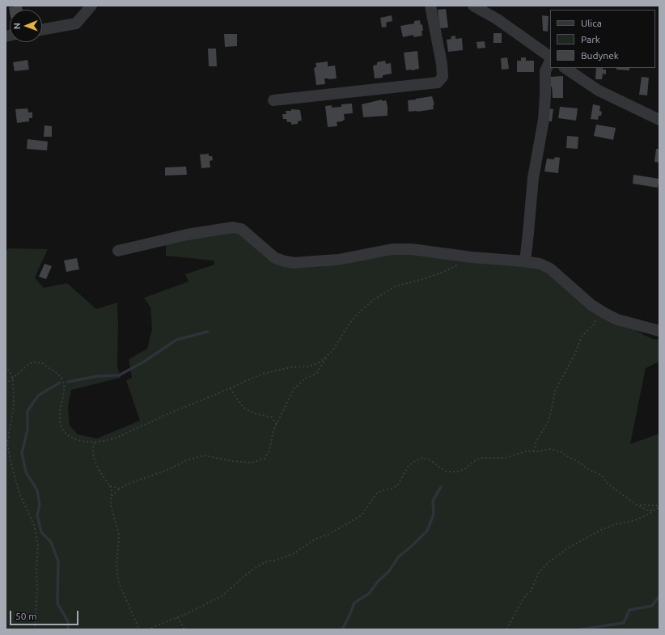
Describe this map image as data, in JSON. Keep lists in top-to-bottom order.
{
  "legend": ["Ulica", "Park", "Budynek"],
  "scale_bar": "50 m",
  "north": "left"
}
